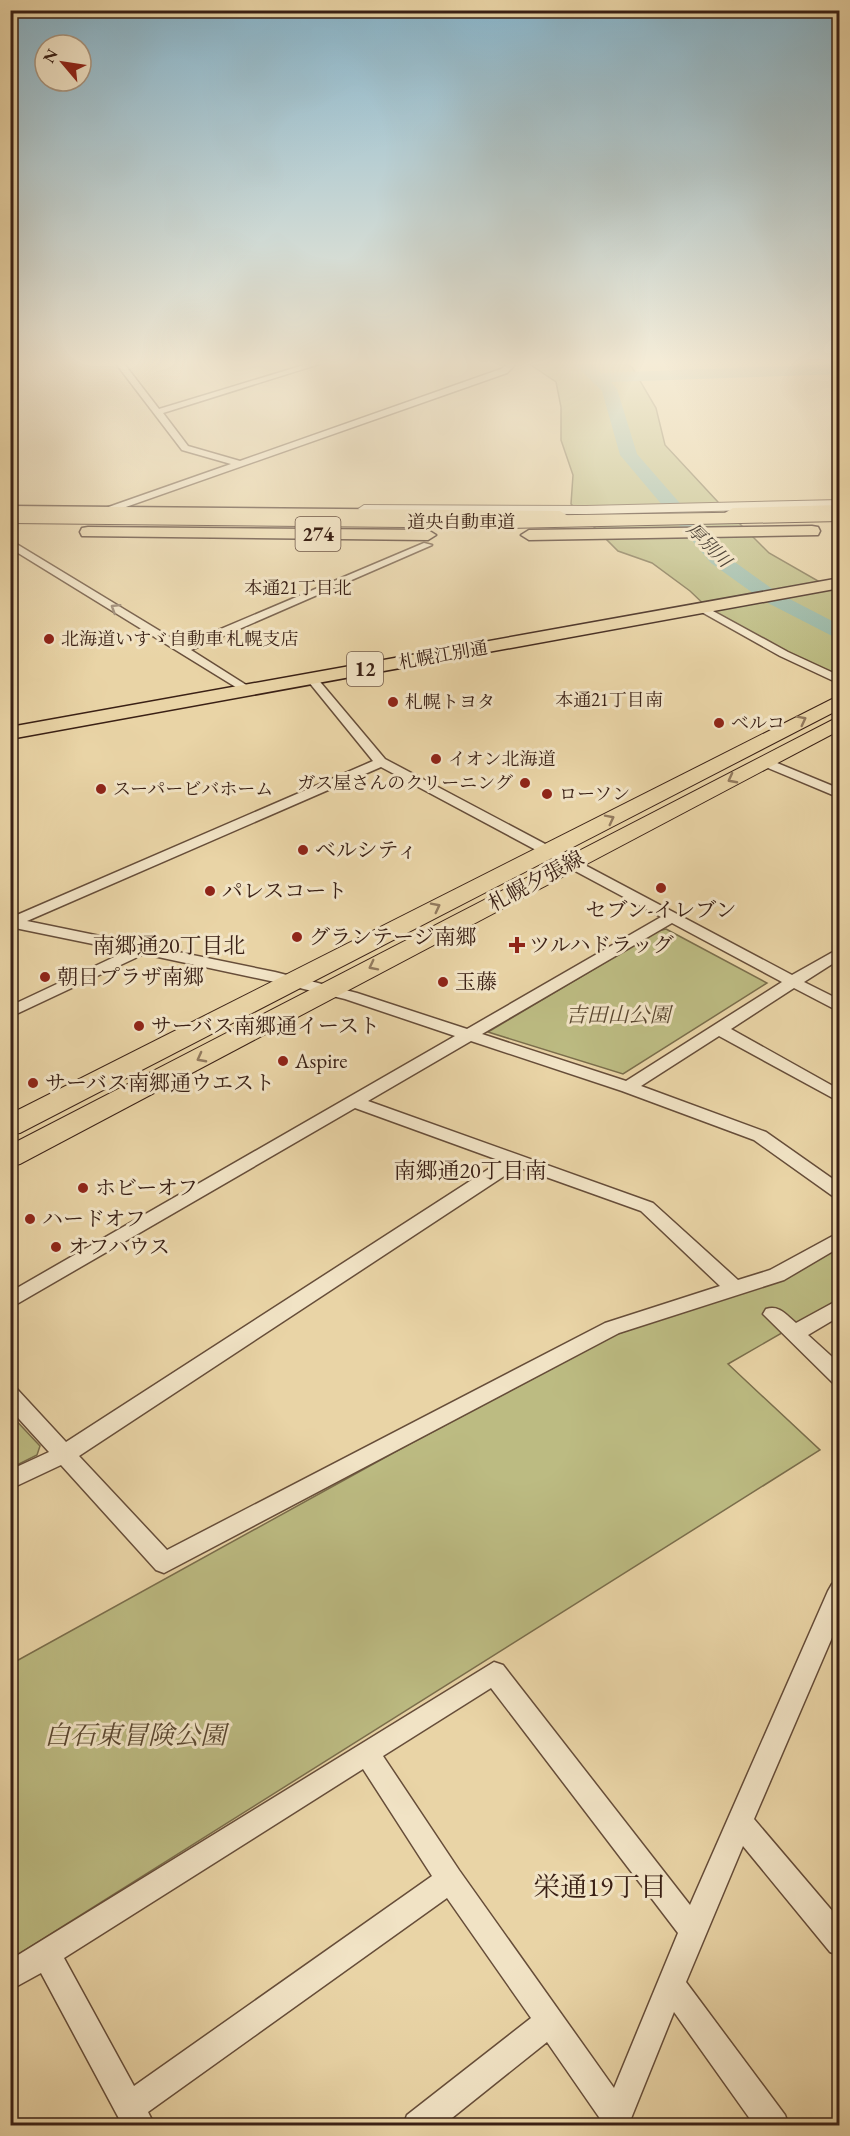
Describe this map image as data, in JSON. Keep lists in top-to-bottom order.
{
  "streets": {
    "highway": [
      "道央自動車道",
      "274",
      "札幌江別通",
      "12"
    ],
    "main road": ["札幌夕張線"]
  },
  "districts": [
    "本通21丁目北",
    "本通21丁目南",
    "南郷通20丁目北",
    "南郷通20丁目南",
    "栄通19丁目"
  ],
  "water": ["厚別川"],
  "parks": ["吉田山公園", "白石東冒険公園"],
  "places": {
    "other": [
      "北海道いすゞ自動車 札幌支店",
      "札幌トヨタ",
      "ベルコ",
      "イオン北海道",
      "ガス屋さんのクリーニング",
      "スーパービバホーム",
      "ローソン",
      "ベルシティ",
      "セブン-イレブン",
      "パレスコート",
      "グランテージ南郷",
      "朝日プラザ南郷",
      "玉藤",
      "サーバス南郷通イースト",
      "Aspire",
      "サーバス南郷通ウエスト",
      "ホビーオフ",
      "ハードオフ",
      "オフハウス"
    ],
    "health": ["ツルハドラッグ"]
  },
  "north": "top left"
}
